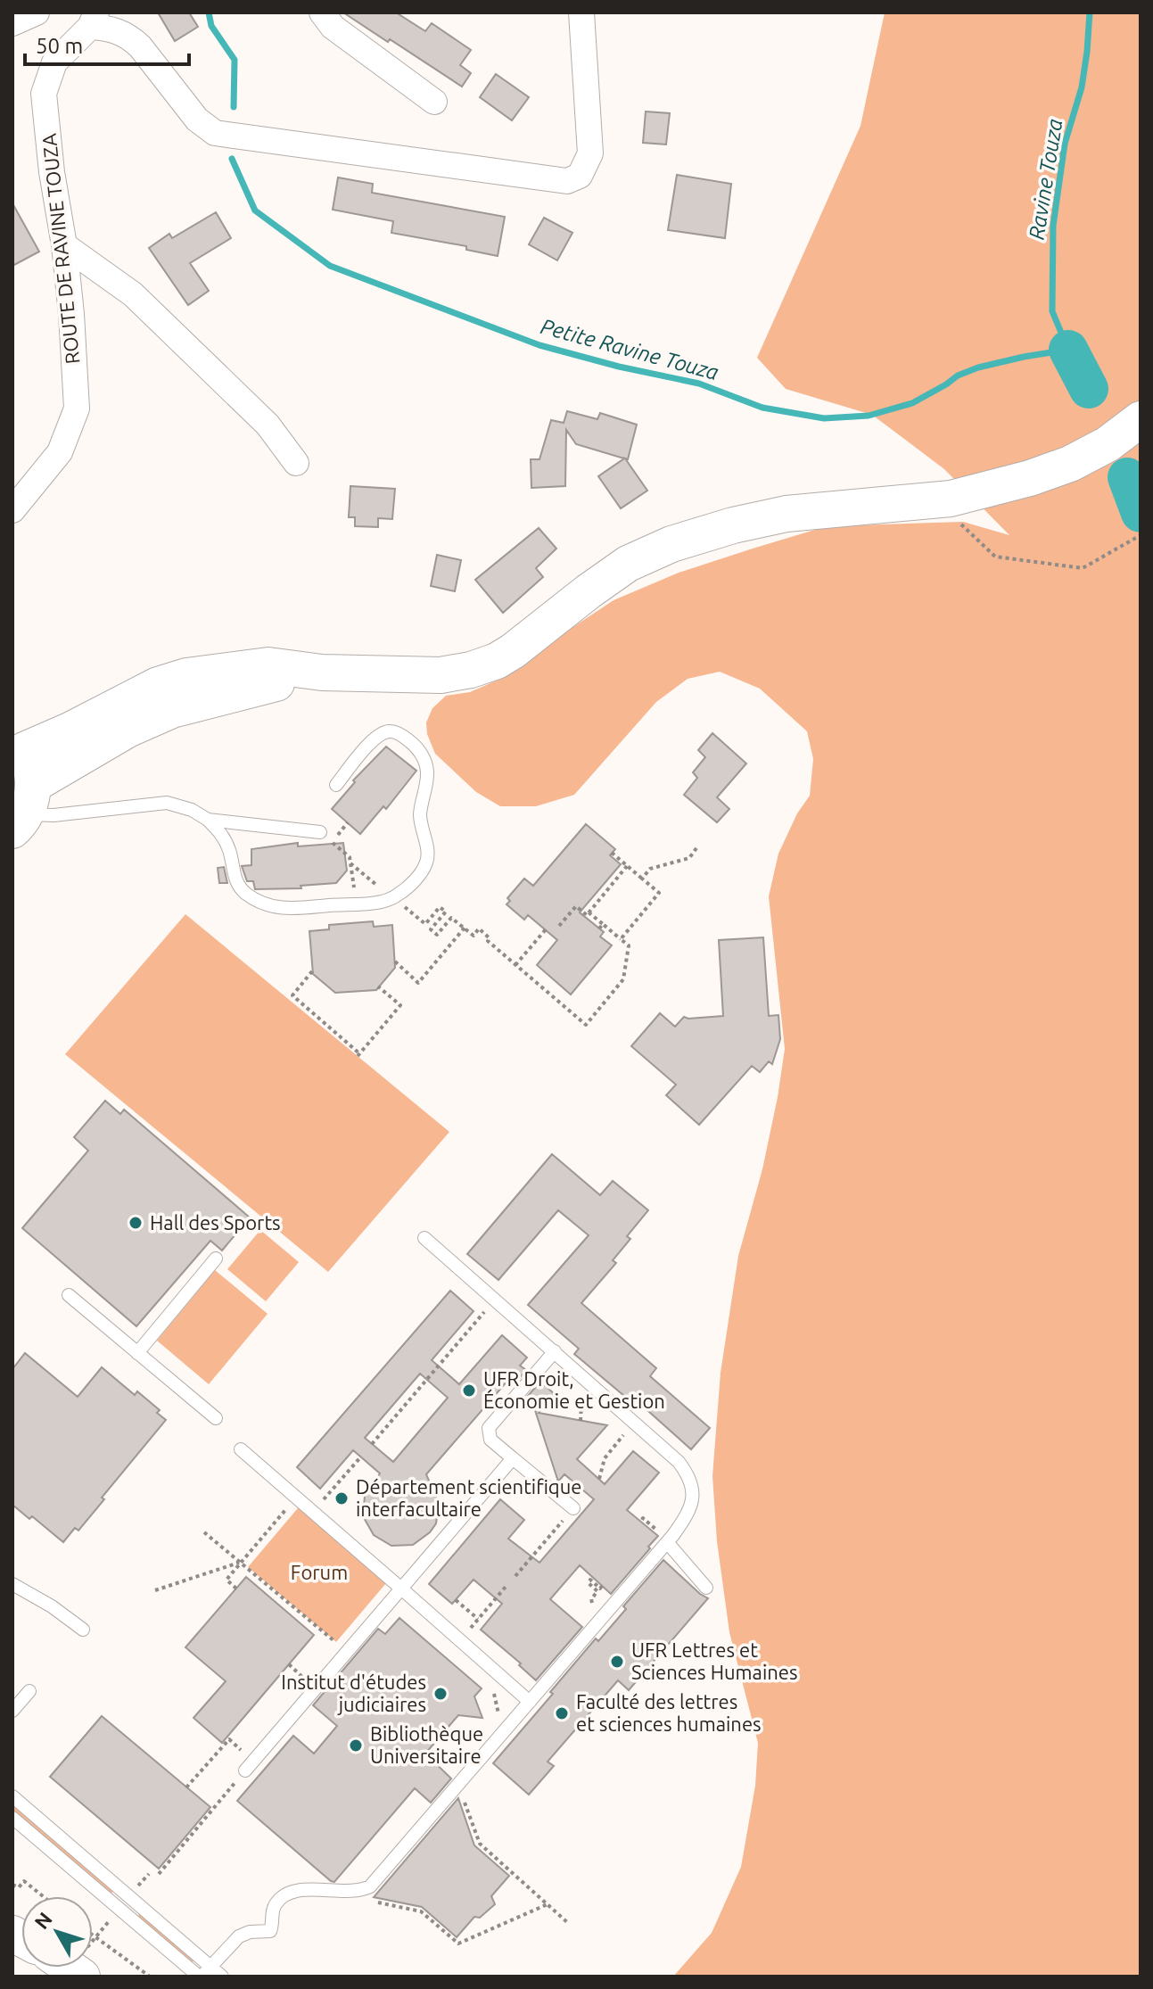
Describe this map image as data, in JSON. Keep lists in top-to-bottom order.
{
  "streets": {
    "street": ["ROUTE DE RAVINE TOUZA"]
  },
  "water": ["Ravine Touza", "Petite Ravine Touza"],
  "parks": ["Forum"],
  "places": [
    "Hall des Sports",
    "UFR Droit, Économie et Gestion",
    "Département scientifique interfacultaire",
    "UFR Lettres et Sciences Humaines",
    "Institut d'études judiciaires",
    "Faculté des lettres et sciences humaines",
    "Bibliothèque Universitaire"
  ],
  "scale_bar": "50 m",
  "north": "top left"
}
